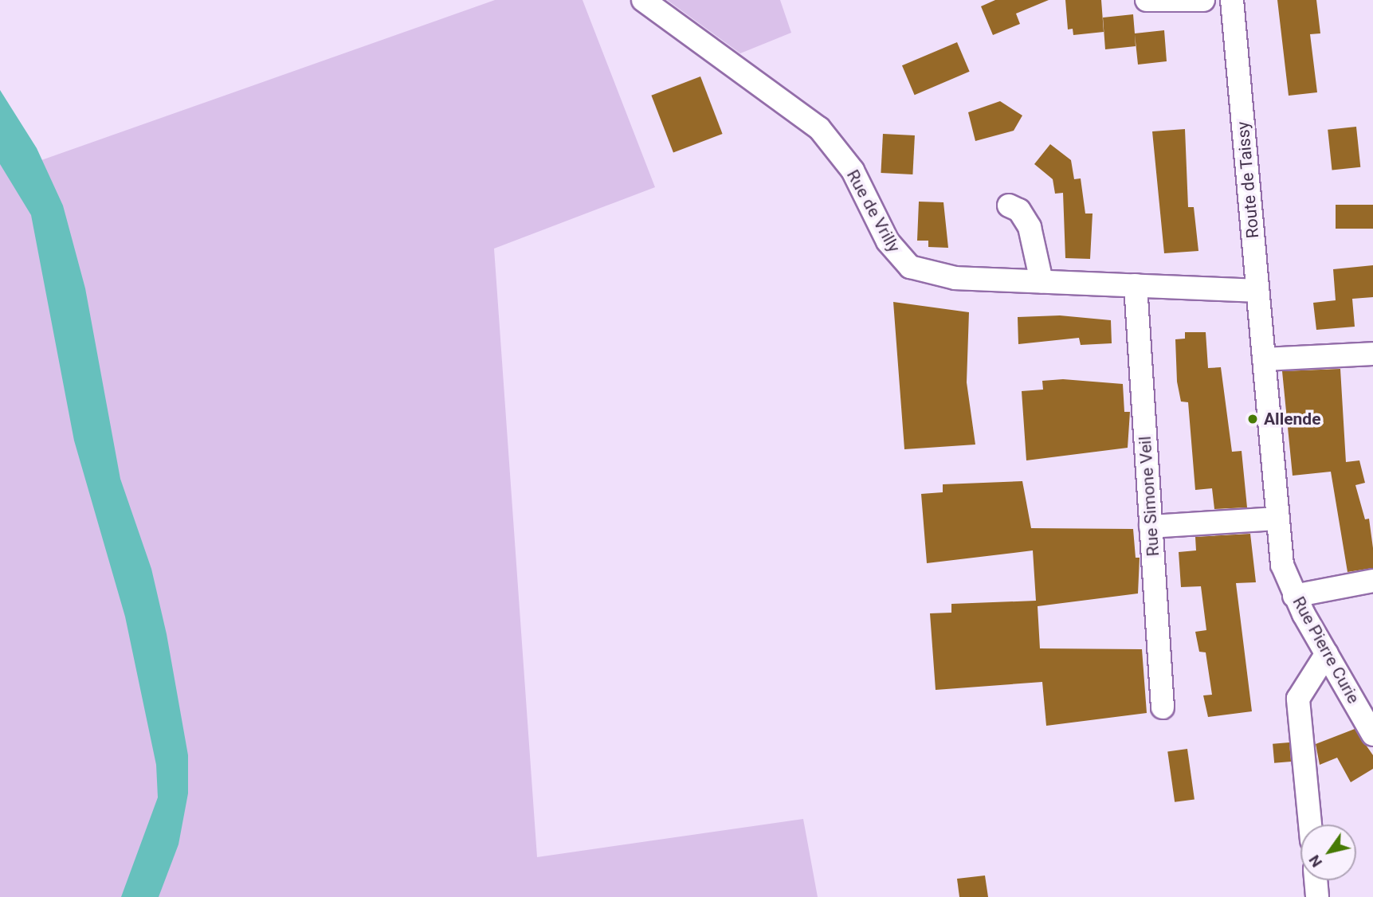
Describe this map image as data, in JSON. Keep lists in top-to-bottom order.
{
  "streets": {
    "street": [
      "Route de Taissy",
      "Rue de Vrilly",
      "Rue Simone Veil",
      "Rue Pierre Curie"
    ]
  },
  "crossings": [
    ["Route de Taissy", "Rue de Vrilly"],
    ["Route de Taissy", "Rue Pierre Curie"],
    ["Rue de Vrilly", "Rue Simone Veil"]
  ],
  "places": ["Allende"],
  "north": "bottom left"
}
